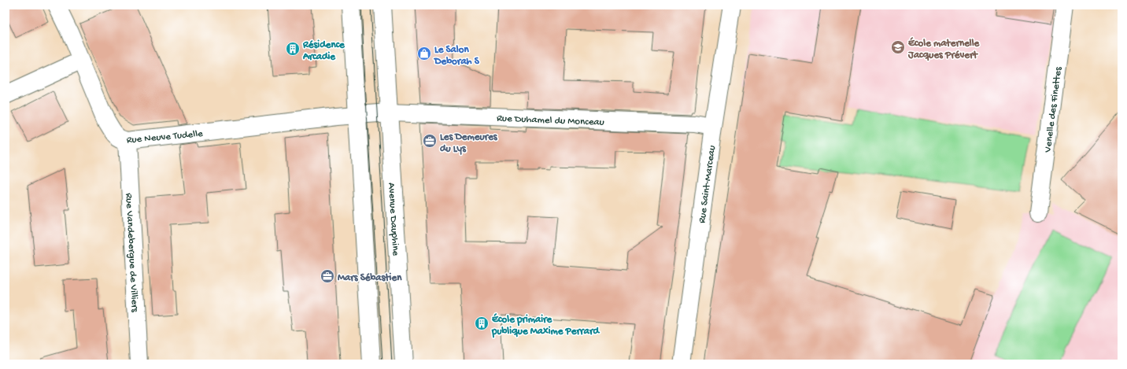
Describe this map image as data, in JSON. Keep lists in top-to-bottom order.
{
  "streets": {
    "street": [
      "Venelle des Finettes",
      "Rue Duhamel du Monceau",
      "Rue Neuve Tudelle",
      "Rue Saint-Marceau",
      "Avenue Dauphine",
      "Rue Vandebergue de Villiers"
    ]
  },
  "crossings": [
    ["Rue Duhamel du Monceau", "Rue Saint-Marceau"],
    ["Rue Duhamel du Monceau", "Avenue Dauphine"],
    ["Rue Neuve Tudelle", "Rue Vandebergue de Villiers"]
  ],
  "places": {
    "school or university": ["École maternelle Jacques Prévert"],
    "building": ["Résidence Arcadie", "École primaire publique Maxime Perrard"],
    "shop": ["Le Salon Deborah S"],
    "office": ["Les Demeures du Lys", "Mars Sébastien"]
  }
}
